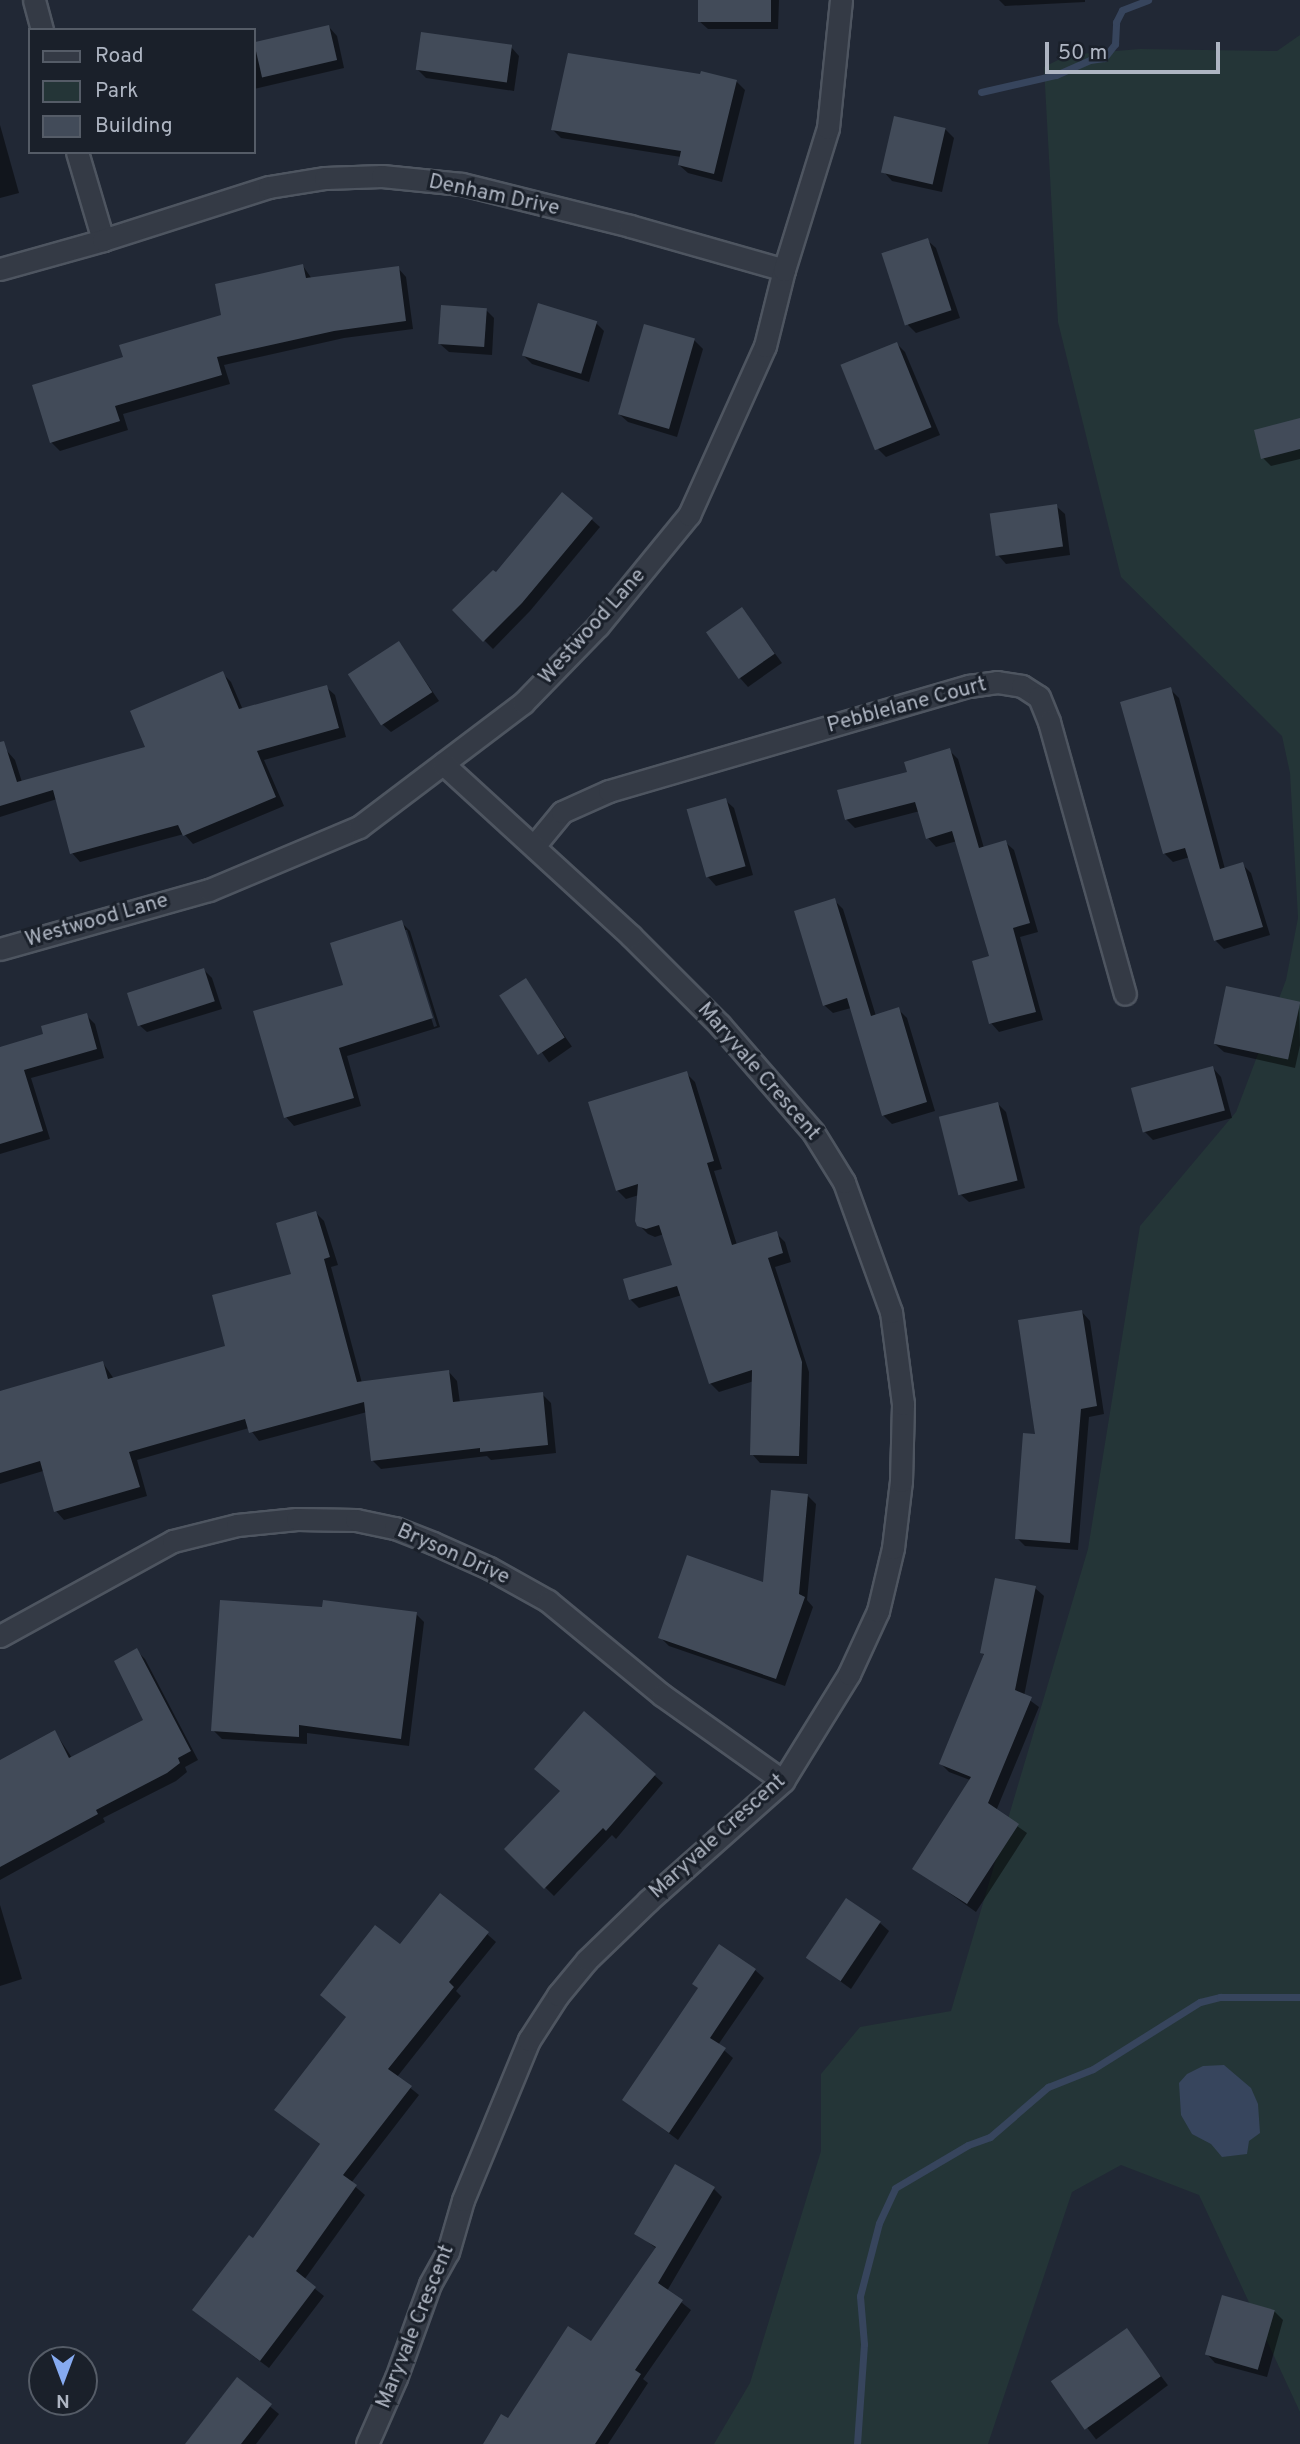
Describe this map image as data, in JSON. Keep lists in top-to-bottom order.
{
  "streets": {
    "street": [
      "Denham Drive",
      "Westwood Lane",
      "Pebblelane Court",
      "Maryvale Crescent",
      "Bryson Drive"
    ]
  },
  "crossings": [
    ["Denham Drive", "Westwood Lane"],
    ["Westwood Lane", "Maryvale Crescent"],
    ["Pebblelane Court", "Maryvale Crescent"],
    ["Maryvale Crescent", "Bryson Drive"]
  ],
  "legend": ["Road", "Park", "Building"],
  "scale_bar": "50 m",
  "north": "bottom"
}
